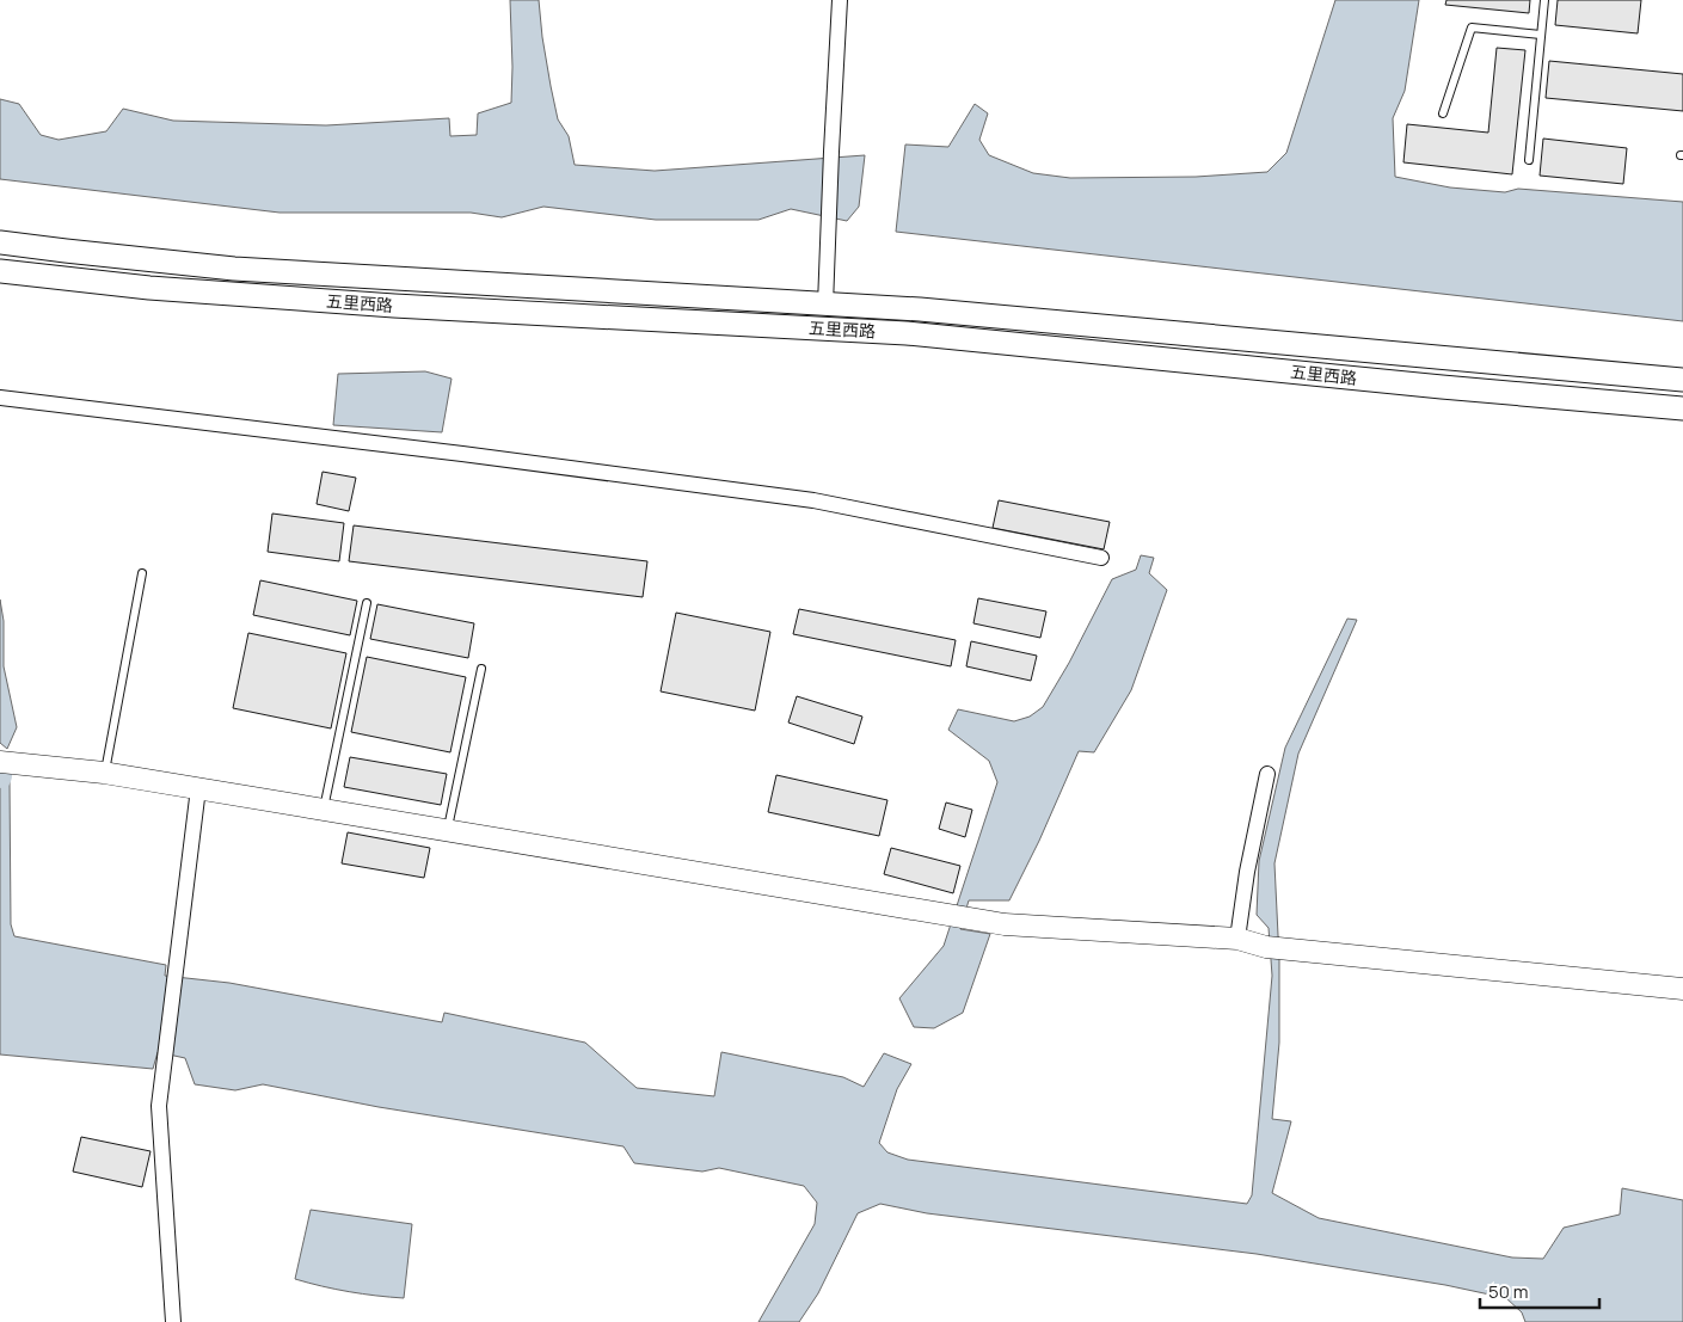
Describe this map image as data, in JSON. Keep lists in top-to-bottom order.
{
  "streets": {
    "main road": ["五里西路"]
  },
  "scale_bar": "50 m"
}
